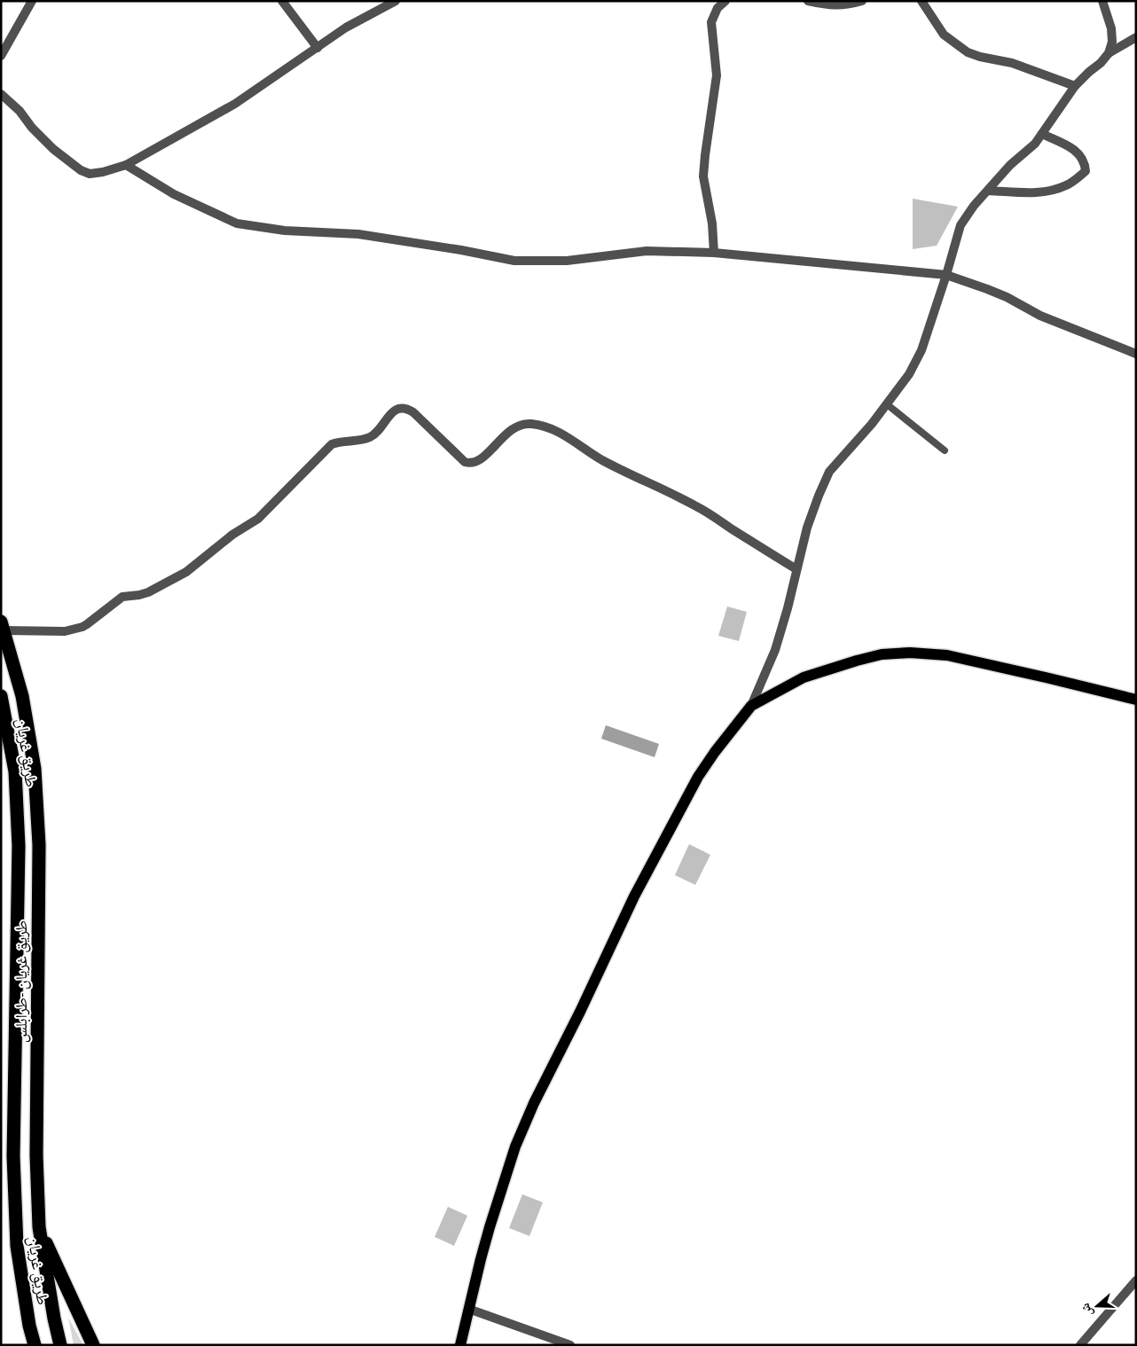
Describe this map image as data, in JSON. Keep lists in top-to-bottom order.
{
  "streets": {
    "highway": ["طريق غريان", "طريق غريان -طرابلس"]
  },
  "north": "left"
}
